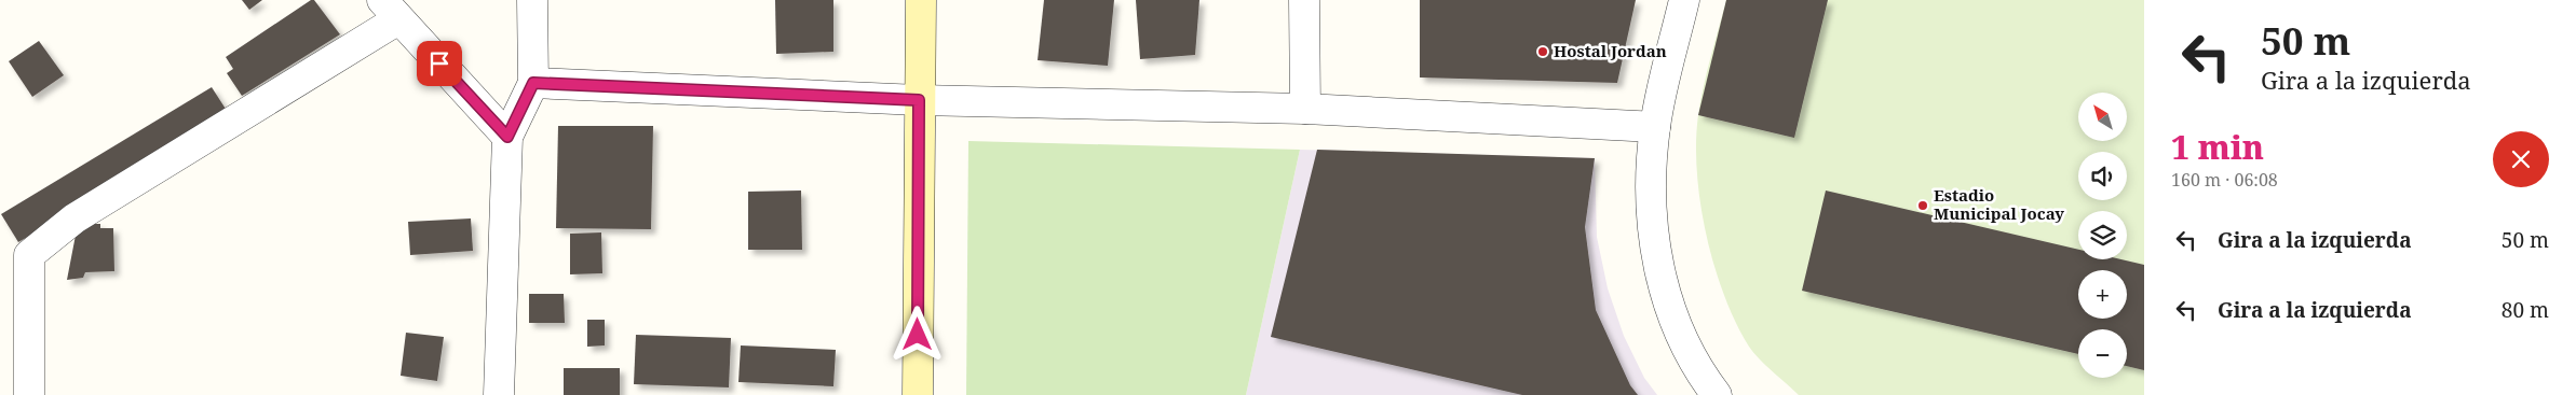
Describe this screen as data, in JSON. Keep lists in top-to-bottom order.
{
  "places": ["Hostal Jordan", "Estadio Municipal Jocay"],
  "north": "top left",
  "page": {
    "turn": ["50 m", "Gira a la izquierda"],
    "map_buttons": ["+", "−"],
    "heading": ["1 min", "160 m · 06:08"],
    "list": [
      {
        "name": "Gira a la izquierda",
        "value": "50 m"
      },
      {
        "name": "Gira a la izquierda",
        "value": "80 m"
      }
    ]
  }
}
